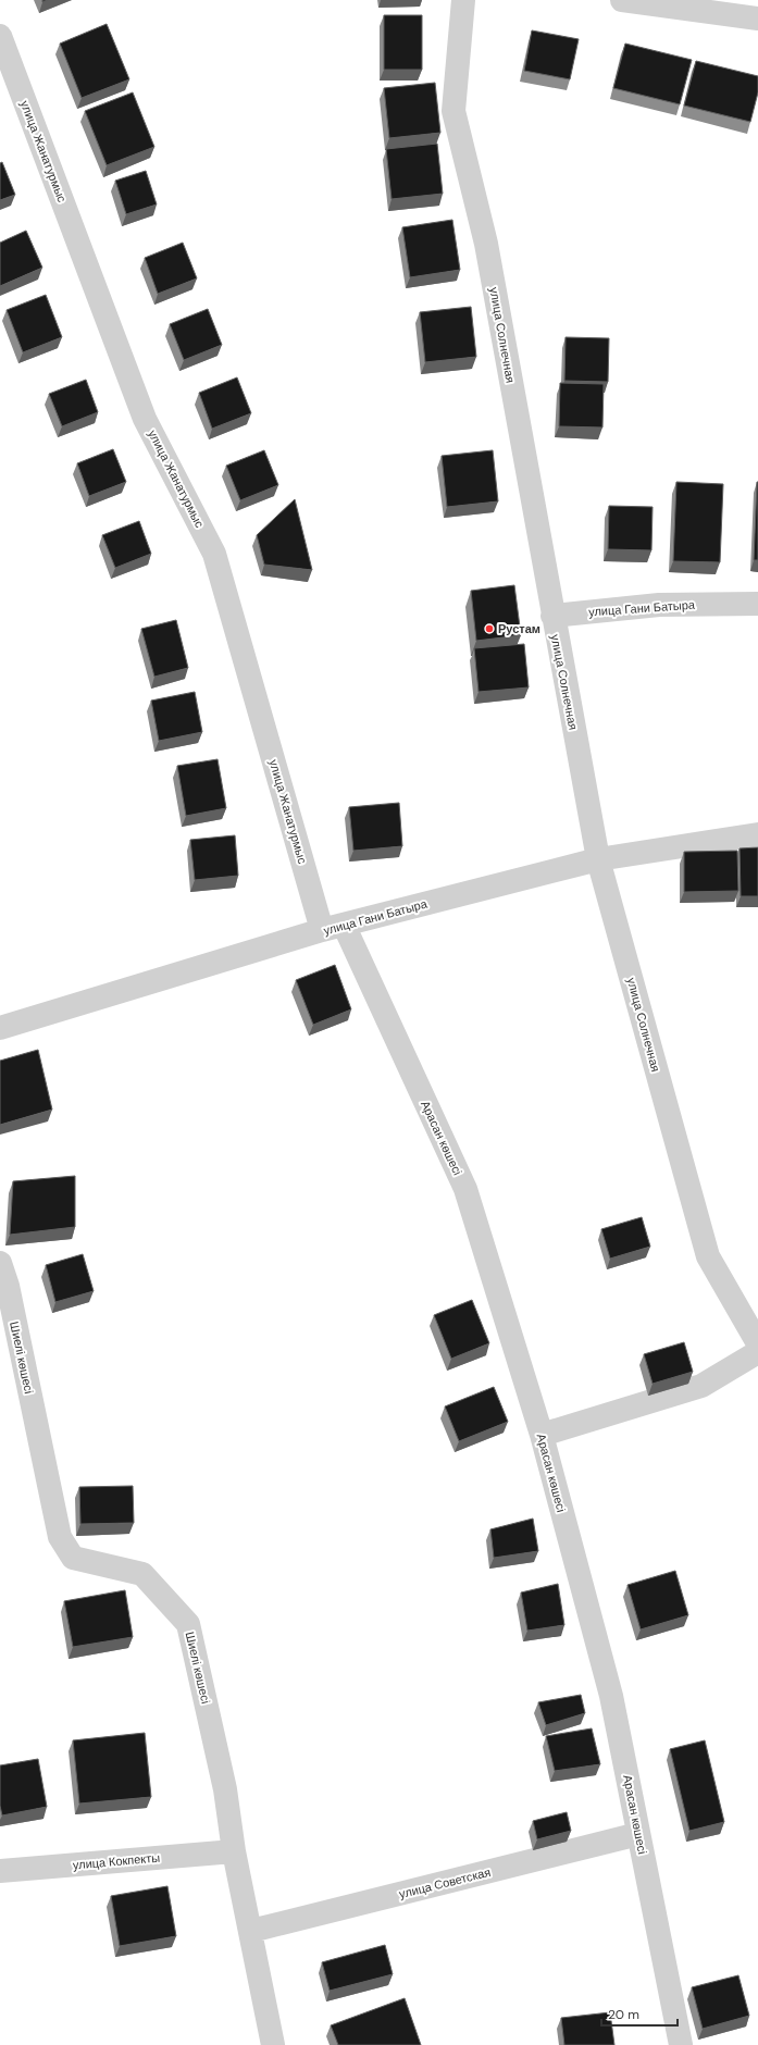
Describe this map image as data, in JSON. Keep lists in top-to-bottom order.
{
  "streets": {
    "street": [
      "улица Жанатурмыс",
      "улица Солнечная",
      "улица Гани Батыра",
      "Арасан көшесі",
      "Шиелі көшесі",
      "улица Кокпекты",
      "улица Советская"
    ]
  },
  "crossings": [
    ["улица Жанатурмыс", "улица Гани Батыра"],
    ["улица Жанатурмыс", "Арасан көшесі"],
    ["улица Солнечная", "улица Гани Батыра"],
    ["улица Гани Батыра", "Арасан көшесі"],
    ["Арасан көшесі", "улица Советская"],
    ["Шиелі көшесі", "улица Кокпекты"],
    ["Шиелі көшесі", "улица Советская"]
  ],
  "places": ["Рустам"],
  "scale_bar": "20 m"
}
